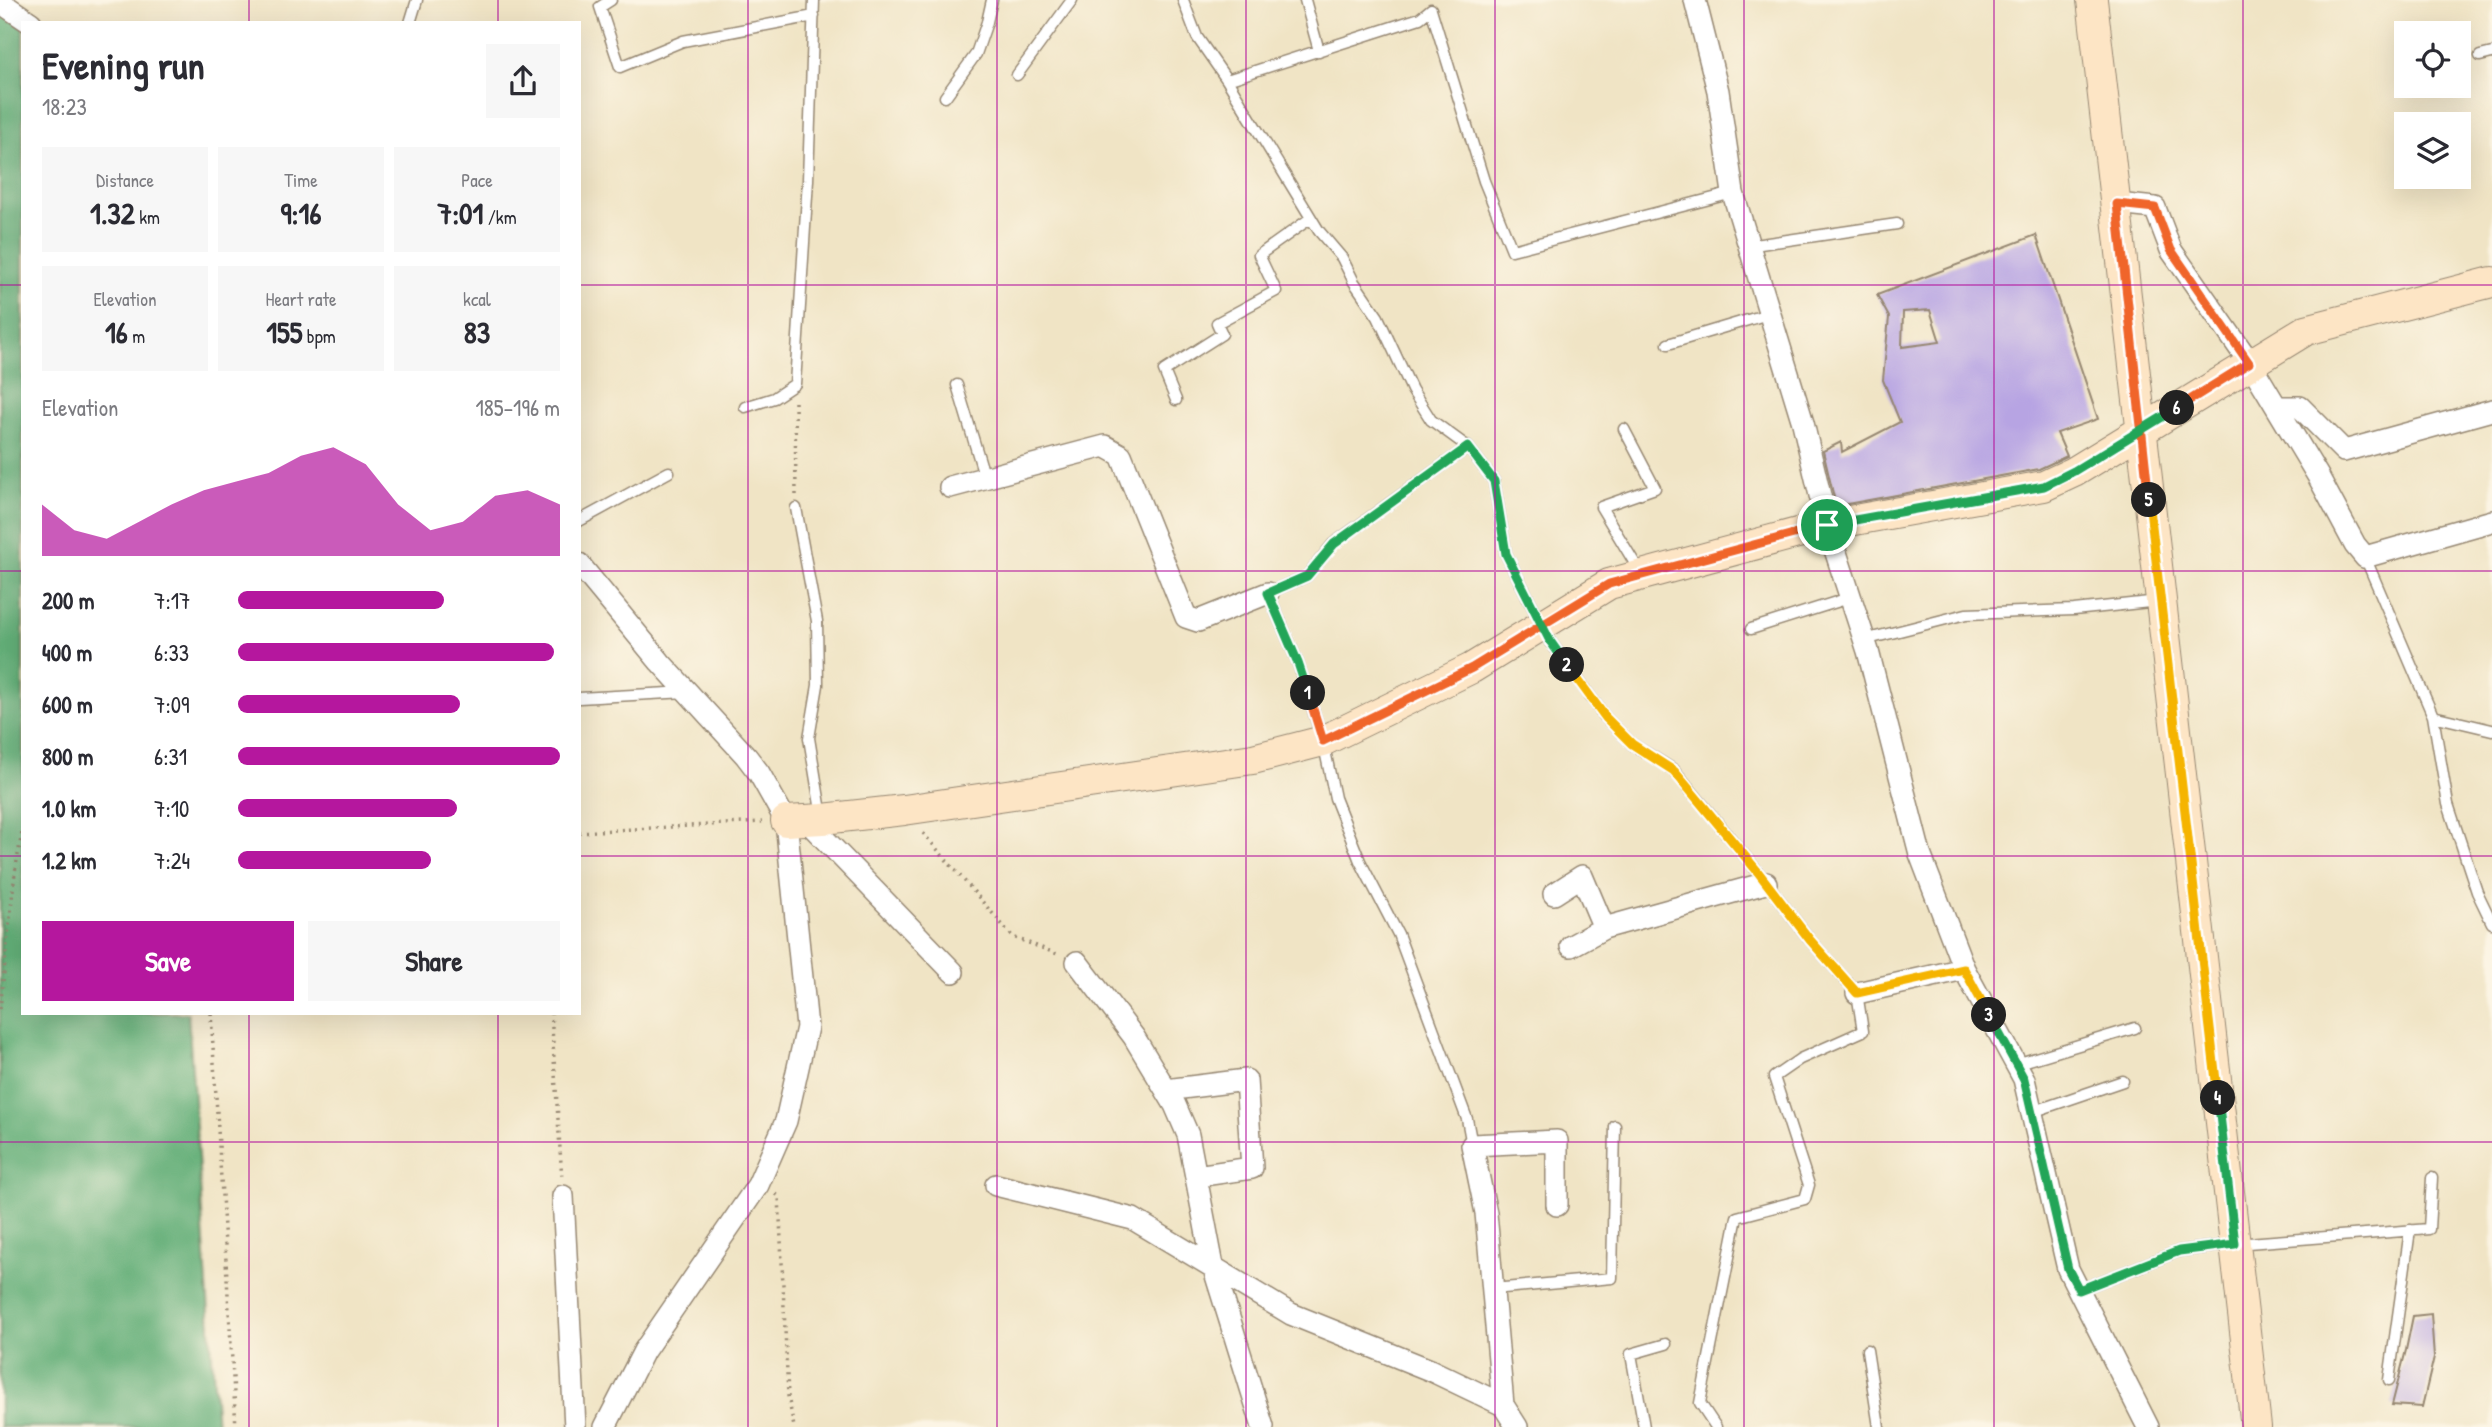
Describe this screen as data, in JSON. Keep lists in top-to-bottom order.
{
  "page": {
    "heading": ["Evening run", "18:23"],
    "stats": [
      ["Distance", "1.32 km"],
      ["Time", "9:16"],
      ["Pace", "7:01 /km"],
      ["Elevation", "16 m"],
      ["Heart rate", "155 bpm"],
      ["kcal", "83"]
    ],
    "chart": ["Elevation", "185–196 m"],
    "pins": [
      "6",
      "5",
      "2",
      "1",
      "3",
      "4"
    ],
    "list": [
      {
        "name": "200 m",
        "note": "7:17"
      },
      {
        "name": "400 m",
        "note": "6:33"
      },
      {
        "name": "600 m",
        "note": "7:09"
      },
      {
        "name": "800 m",
        "note": "6:31"
      },
      {
        "name": "1.0 km",
        "note": "7:10"
      },
      {
        "name": "1.2 km",
        "note": "7:24"
      }
    ],
    "buttons": ["Save", "Share"]
  }
}
